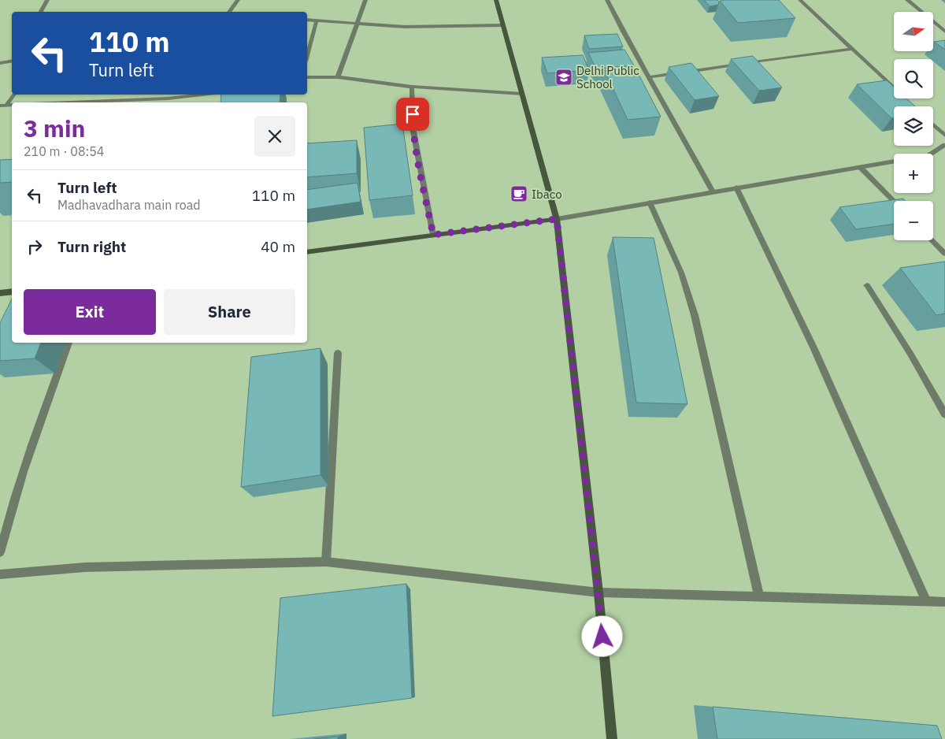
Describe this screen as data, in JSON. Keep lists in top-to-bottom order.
{
  "places": {
    "school or university": ["Delhi Public School"],
    "cafe": ["Ibaco"]
  },
  "north": "right",
  "page": {
    "map_buttons": ["+", "−"],
    "turn": ["110 m", "Turn left"],
    "heading": ["3 min", "210 m · 08:54"],
    "list": [
      {
        "name": "Turn left",
        "note": "Madhavadhara main road",
        "value": "110 m"
      },
      {
        "name": "Turn right",
        "value": "40 m"
      }
    ],
    "buttons": ["Exit", "Share"]
  }
}
